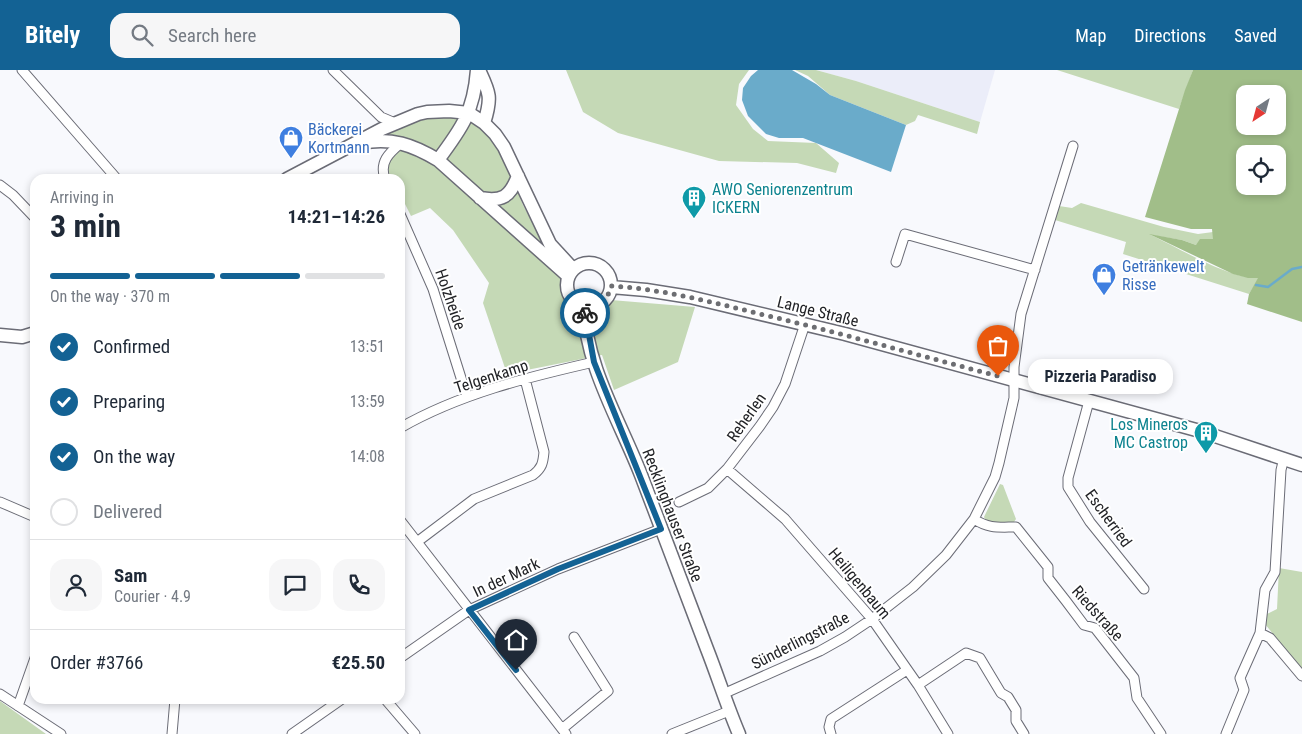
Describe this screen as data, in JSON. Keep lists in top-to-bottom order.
{
  "streets": {
    "main road": ["Lange Straße", "Recklinghauser Straße"],
    "street": [
      "Holzheide",
      "Telgenkamp",
      "Reherlen",
      "Escherried",
      "In der Mark",
      "Heiligenbaum",
      "Riedstraße",
      "Sünderlingstraße"
    ]
  },
  "crossings": [
    ["Holzheide", "Telgenkamp"],
    ["Lange Straße", "Reherlen"],
    ["Lange Straße", "Recklinghauser Straße"],
    ["Lange Straße", "Escherried"],
    ["Lange Straße", "Sünderlingstraße"],
    ["Telgenkamp", "Recklinghauser Straße"],
    ["Reherlen", "Heiligenbaum"],
    ["Recklinghauser Straße", "In der Mark"],
    ["Recklinghauser Straße", "Sünderlingstraße"],
    ["Heiligenbaum", "Sünderlingstraße"],
    ["Riedstraße", "Sünderlingstraße"]
  ],
  "places": {
    "shop": ["Bäckerei Kortmann", "Getränkewelt Risse"],
    "building": ["AWO Seniorenzentrum ICKERN", "Los Mineros MC Castrop"],
    "other": ["Pizzeria Paradiso"]
  },
  "north": "bottom left",
  "page": {
    "header": "Bitely",
    "search": "Search here",
    "nav": ["Map", "Directions", "Saved"],
    "heading": ["3 min", "Arriving in", "14:21–14:26"],
    "panel": [
      "Sam",
      "Courier · 4.9",
      "Order #3766",
      "€25.50"
    ],
    "bar": "On the way · 370 m",
    "list": [
      ["Confirmed", "13:51"],
      ["Preparing", "13:59"],
      ["On the way", "14:08"],
      "Delivered"
    ],
    "bubble": "Pizzeria Paradiso"
  }
}
